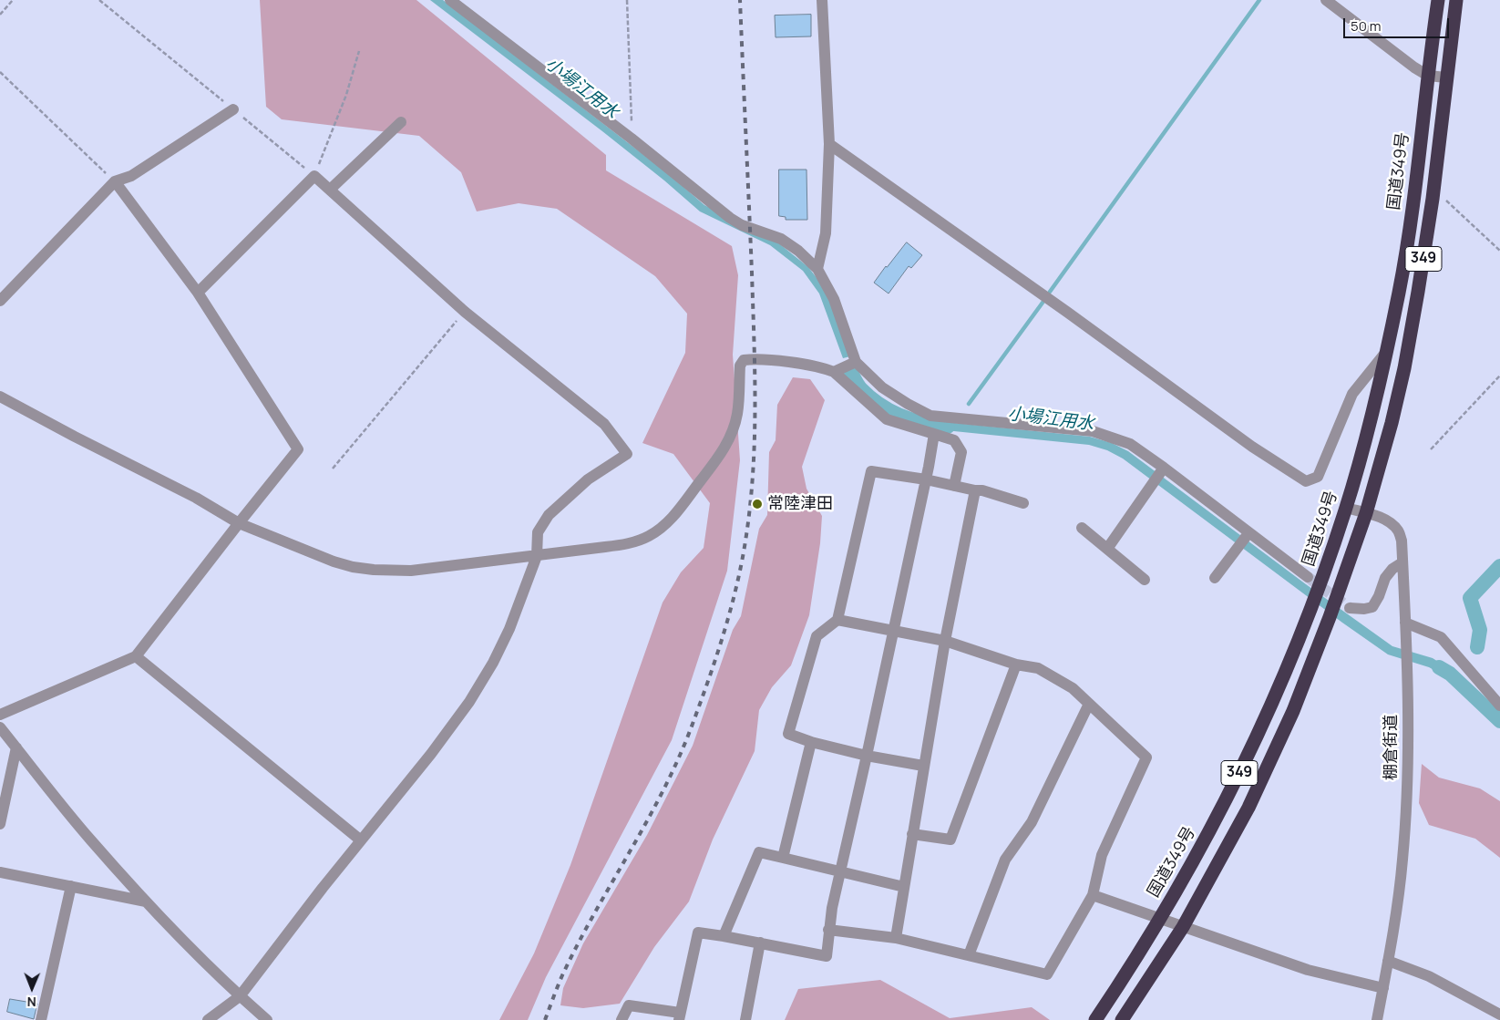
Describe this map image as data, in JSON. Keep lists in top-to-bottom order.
{
  "streets": {
    "highway": ["国道349号", "349"],
    "street": ["棚倉街道"]
  },
  "crossings": [
    ["国道349号", "棚倉街道"],
    ["349", "棚倉街道"]
  ],
  "water": ["小場江用水"],
  "places": ["常陸津田"],
  "scale_bar": "50 m",
  "north": "bottom"
}
